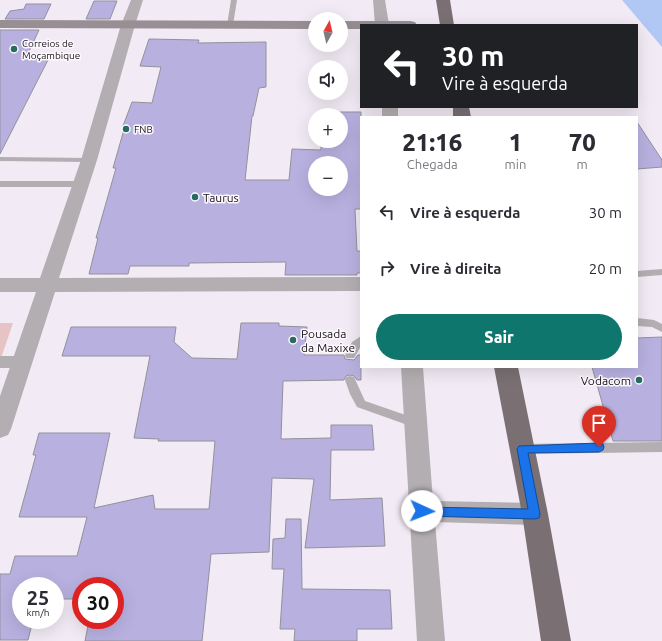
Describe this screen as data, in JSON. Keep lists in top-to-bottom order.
{
  "places": [
    "Correios de Moçambique",
    "FNB",
    "Taurus",
    "Pousada da Maxixe",
    "Vodacom"
  ],
  "north": "top",
  "page": {
    "map_buttons": ["+", "−"],
    "turn": ["30 m", "Vire à esquerda"],
    "eta": [
      "21:16",
      "Chegada",
      "1",
      "min",
      "70",
      "m"
    ],
    "list": [
      {
        "name": "Vire à esquerda",
        "value": "30 m"
      },
      {
        "name": "Vire à direita",
        "value": "20 m"
      }
    ],
    "buttons": "Sair",
    "speed": "25 km/h",
    "limit": "30"
  }
}
